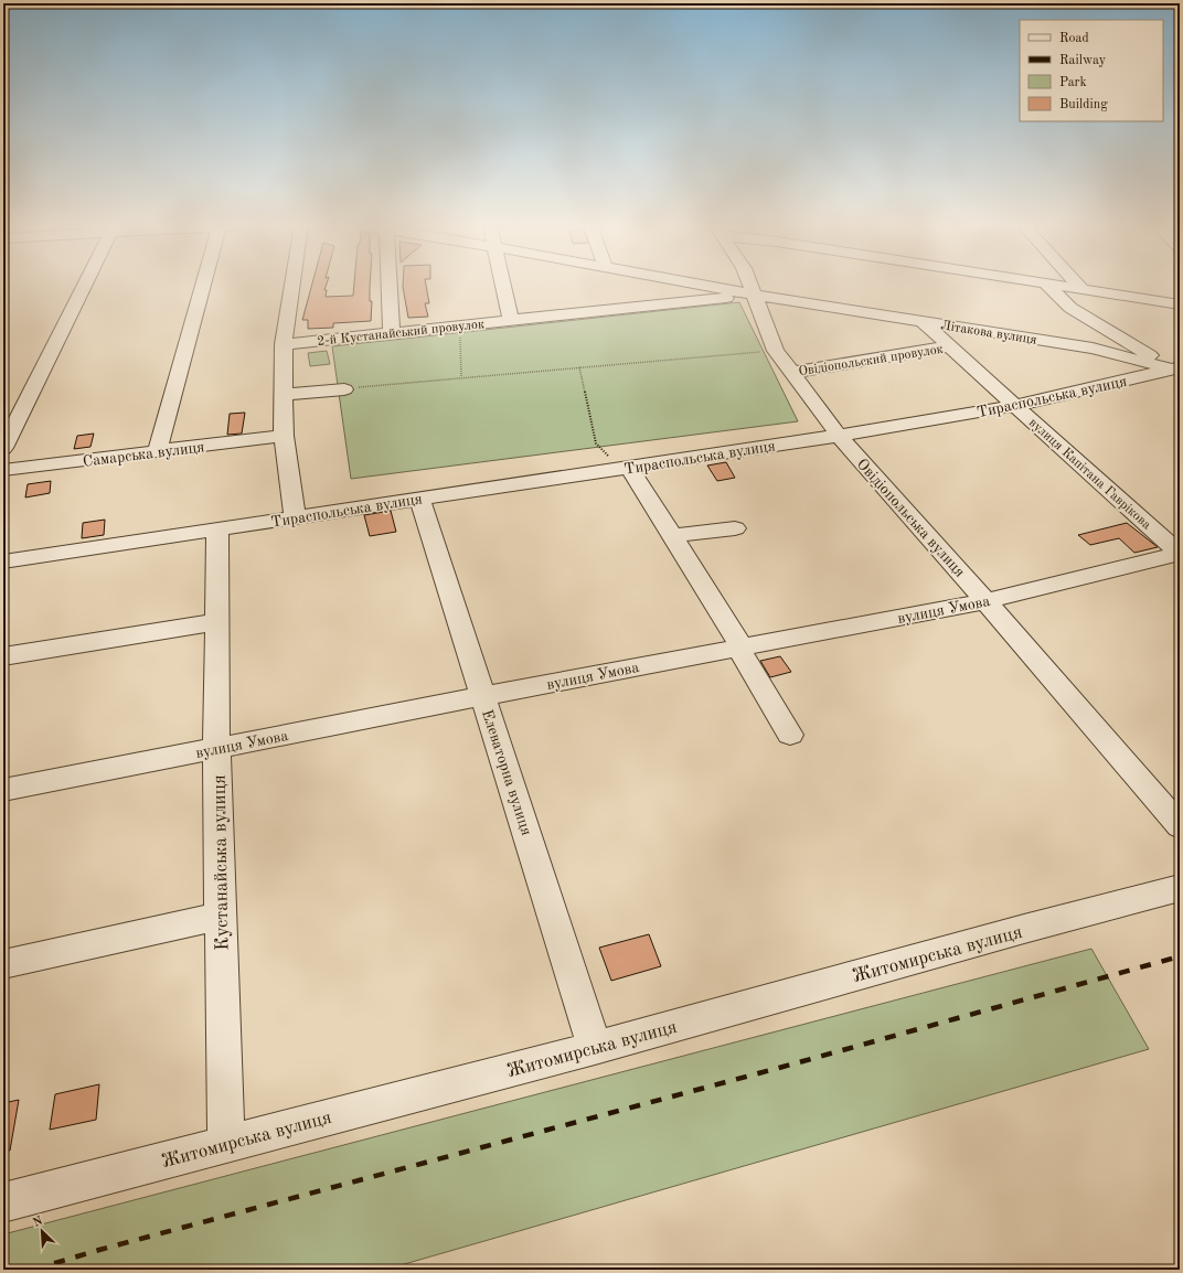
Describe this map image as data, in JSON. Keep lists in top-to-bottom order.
{
  "streets": {
    "street": [
      "2-й Кустанайський провулок",
      "Літакова вулиця",
      "Овідіопольский провулок",
      "Тираспольська вулиця",
      "Самарська вулиця",
      "вулиця Капітана Гаврікова",
      "Овідіопольська вулиця",
      "вулиця Умова",
      "Елеваторна вулиця",
      "Кустанайська вулиця",
      "Житомирська вулиця"
    ]
  },
  "crossings": [
    ["2-й Кустанайський провулок", "Літакова вулиця"],
    ["2-й Кустанайський провулок", "Овідіопольська вулиця"],
    ["Літакова вулиця", "Тираспольська вулиця"],
    ["Літакова вулиця", "вулиця Капітана Гаврікова"],
    ["Літакова вулиця", "Овідіопольська вулиця"],
    ["Овідіопольский провулок", "вулиця Капітана Гаврікова"],
    ["Овідіопольский провулок", "Овідіопольська вулиця"],
    ["Тираспольська вулиця", "вулиця Капітана Гаврікова"],
    ["Тираспольська вулиця", "Овідіопольська вулиця"],
    ["Тираспольська вулиця", "Елеваторна вулиця"],
    ["Тираспольська вулиця", "Кустанайська вулиця"],
    ["вулиця Капітана Гаврікова", "вулиця Умова"],
    ["Овідіопольська вулиця", "вулиця Умова"],
    ["вулиця Умова", "Елеваторна вулиця"],
    ["вулиця Умова", "Кустанайська вулиця"],
    ["Елеваторна вулиця", "Житомирська вулиця"],
    ["Кустанайська вулиця", "Житомирська вулиця"]
  ],
  "legend": [
    "Road",
    "Railway",
    "Park",
    "Building"
  ],
  "north": "top left"
}
